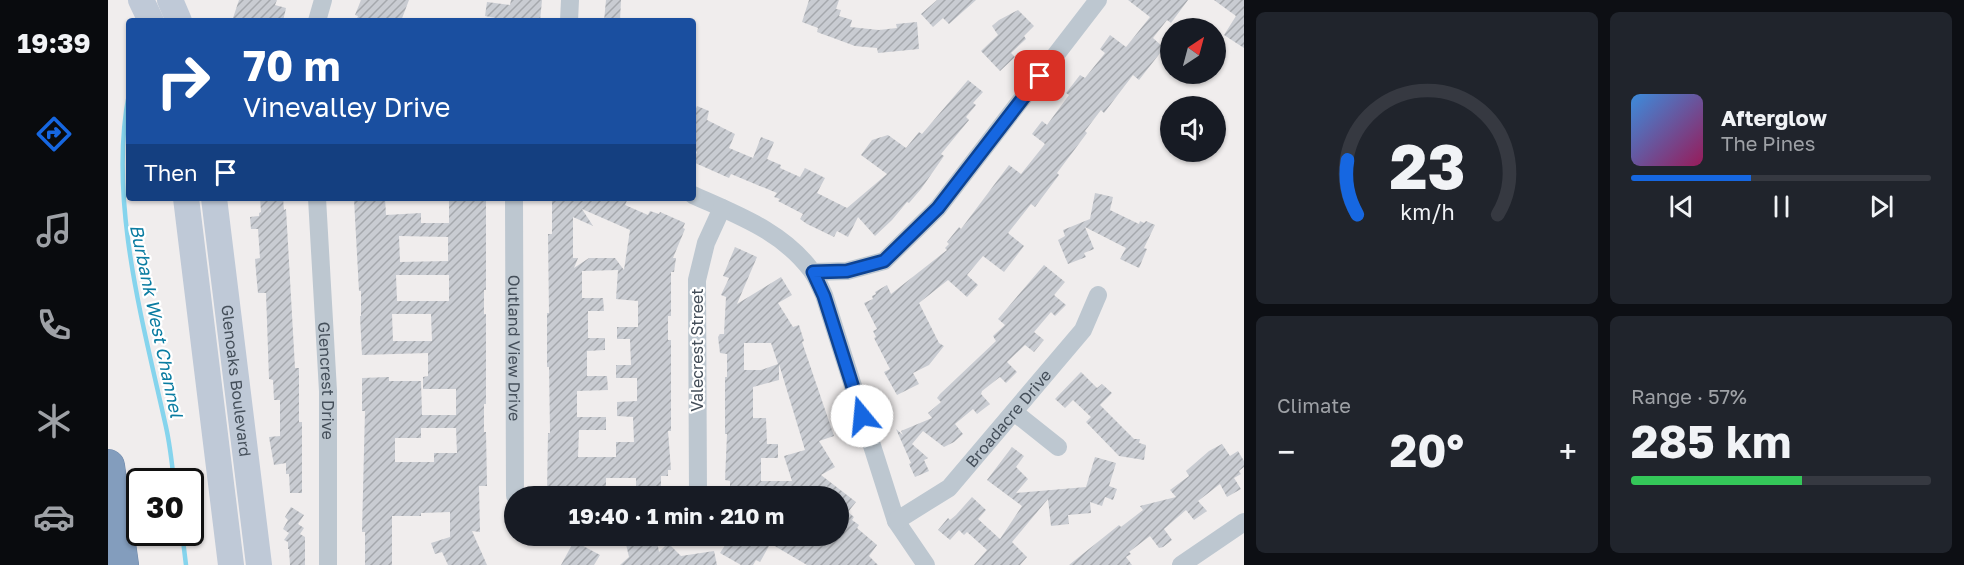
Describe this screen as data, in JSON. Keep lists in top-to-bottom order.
{
  "streets": {
    "main road": ["Glenoaks Boulevard"],
    "street": [
      "Outland View Drive",
      "Valecrest Street",
      "Glencrest Drive",
      "Broadacre Drive"
    ]
  },
  "water": ["Burbank West Channel"],
  "north": "top right",
  "page": {
    "tabs": "19:39",
    "turn": ["70 m", "Vinevalley Drive"],
    "song": ["Afterglow", "The Pines"],
    "then": "Then",
    "tile": [
      "Climate",
      ["Range · 57%", "285 km"]
    ],
    "heat": ["−", "20°", "+"],
    "limit": "30",
    "trip": "19:40 · 1 min · 210 m",
    "gauge": ["23", "km/h"]
  }
}
